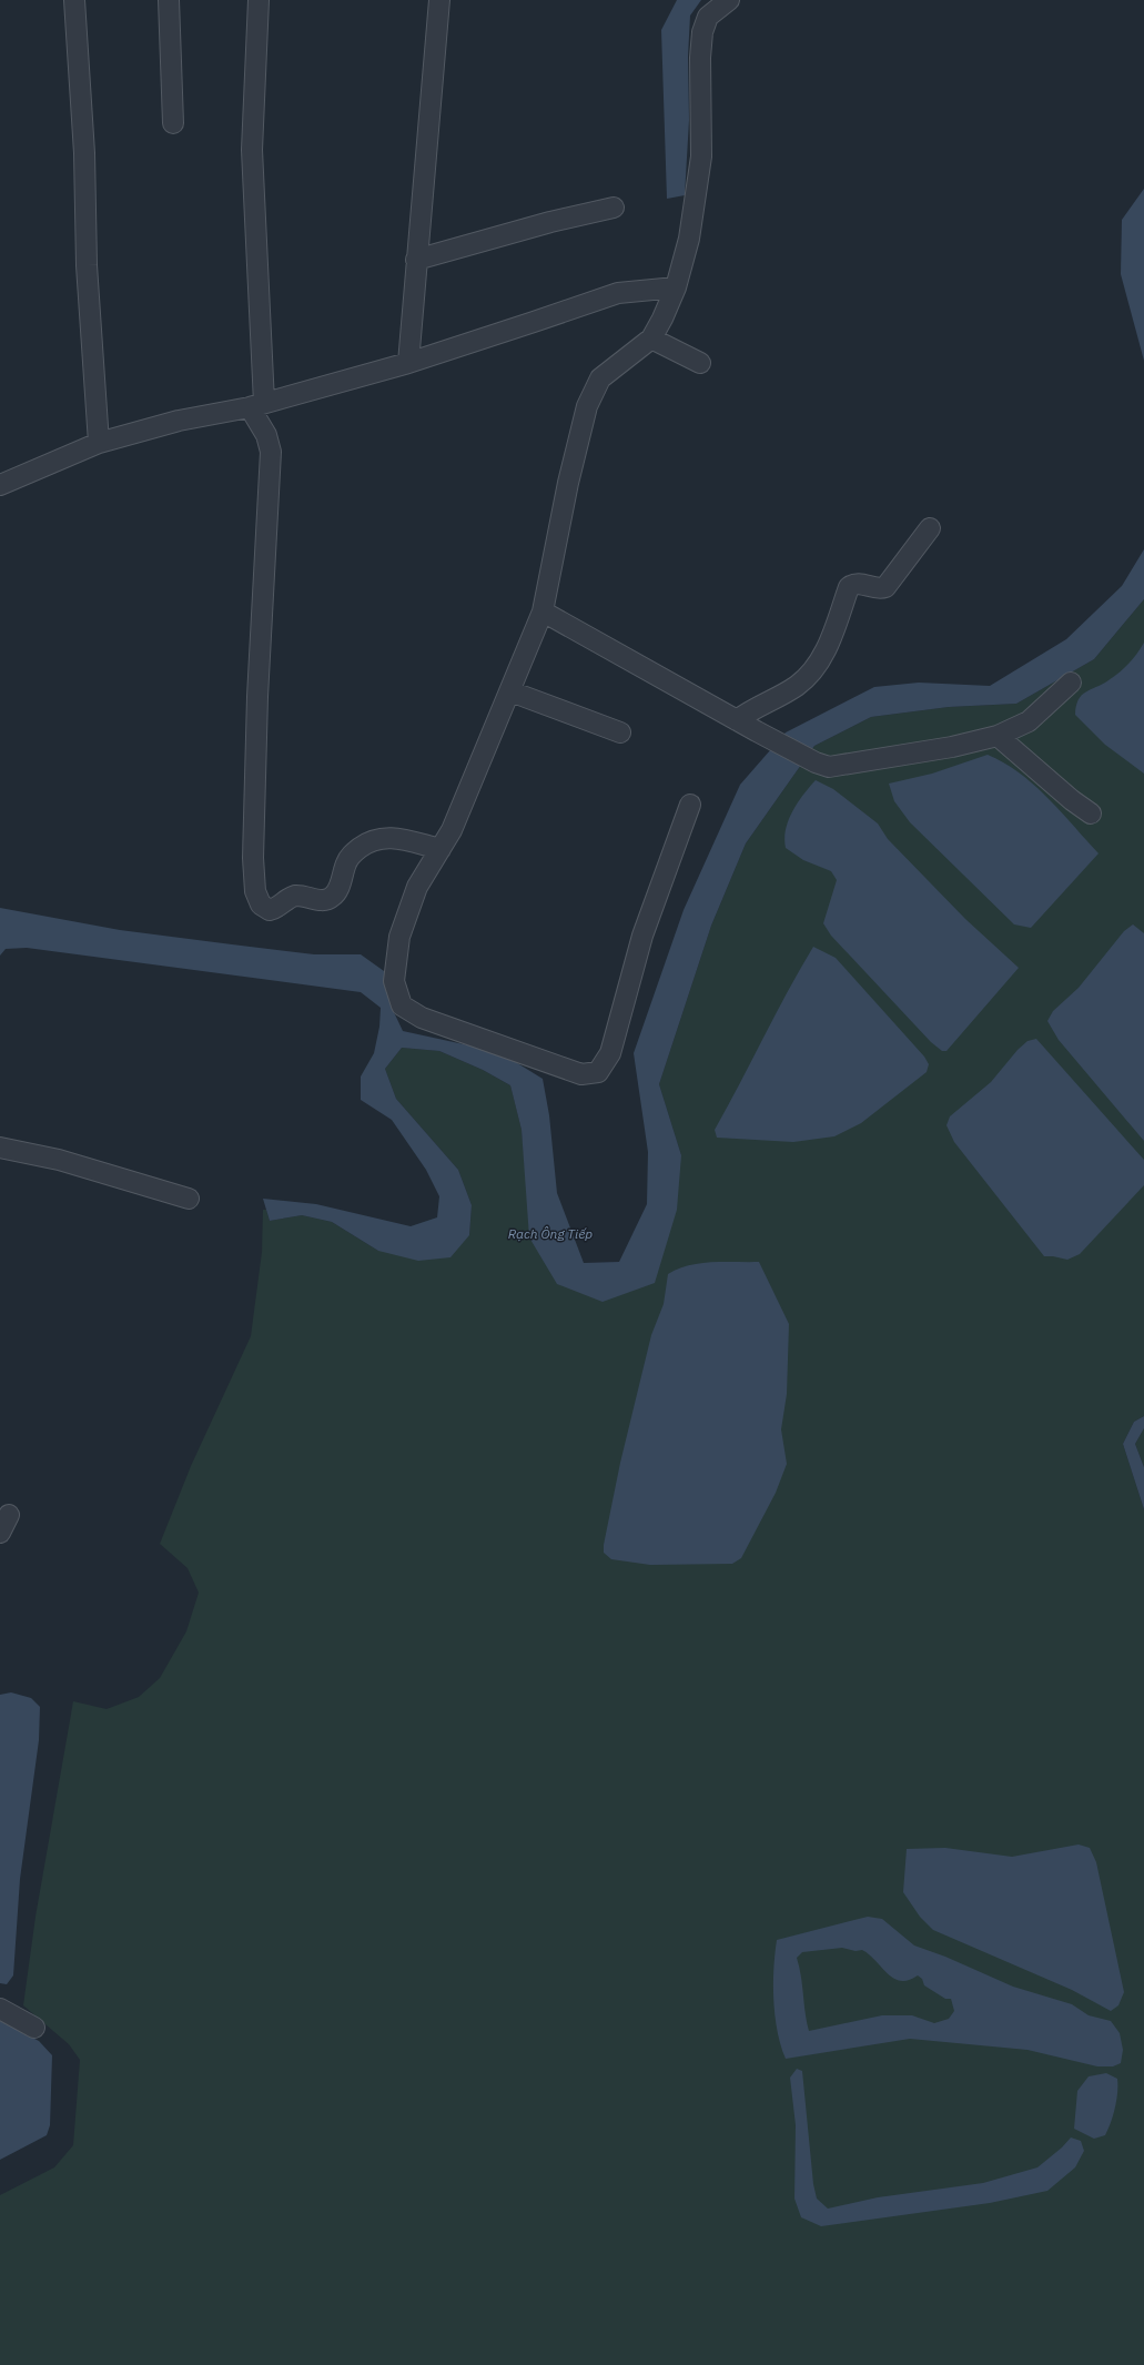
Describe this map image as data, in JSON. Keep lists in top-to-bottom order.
{
  "water": ["Rạch Ông Tiếp"]
}
